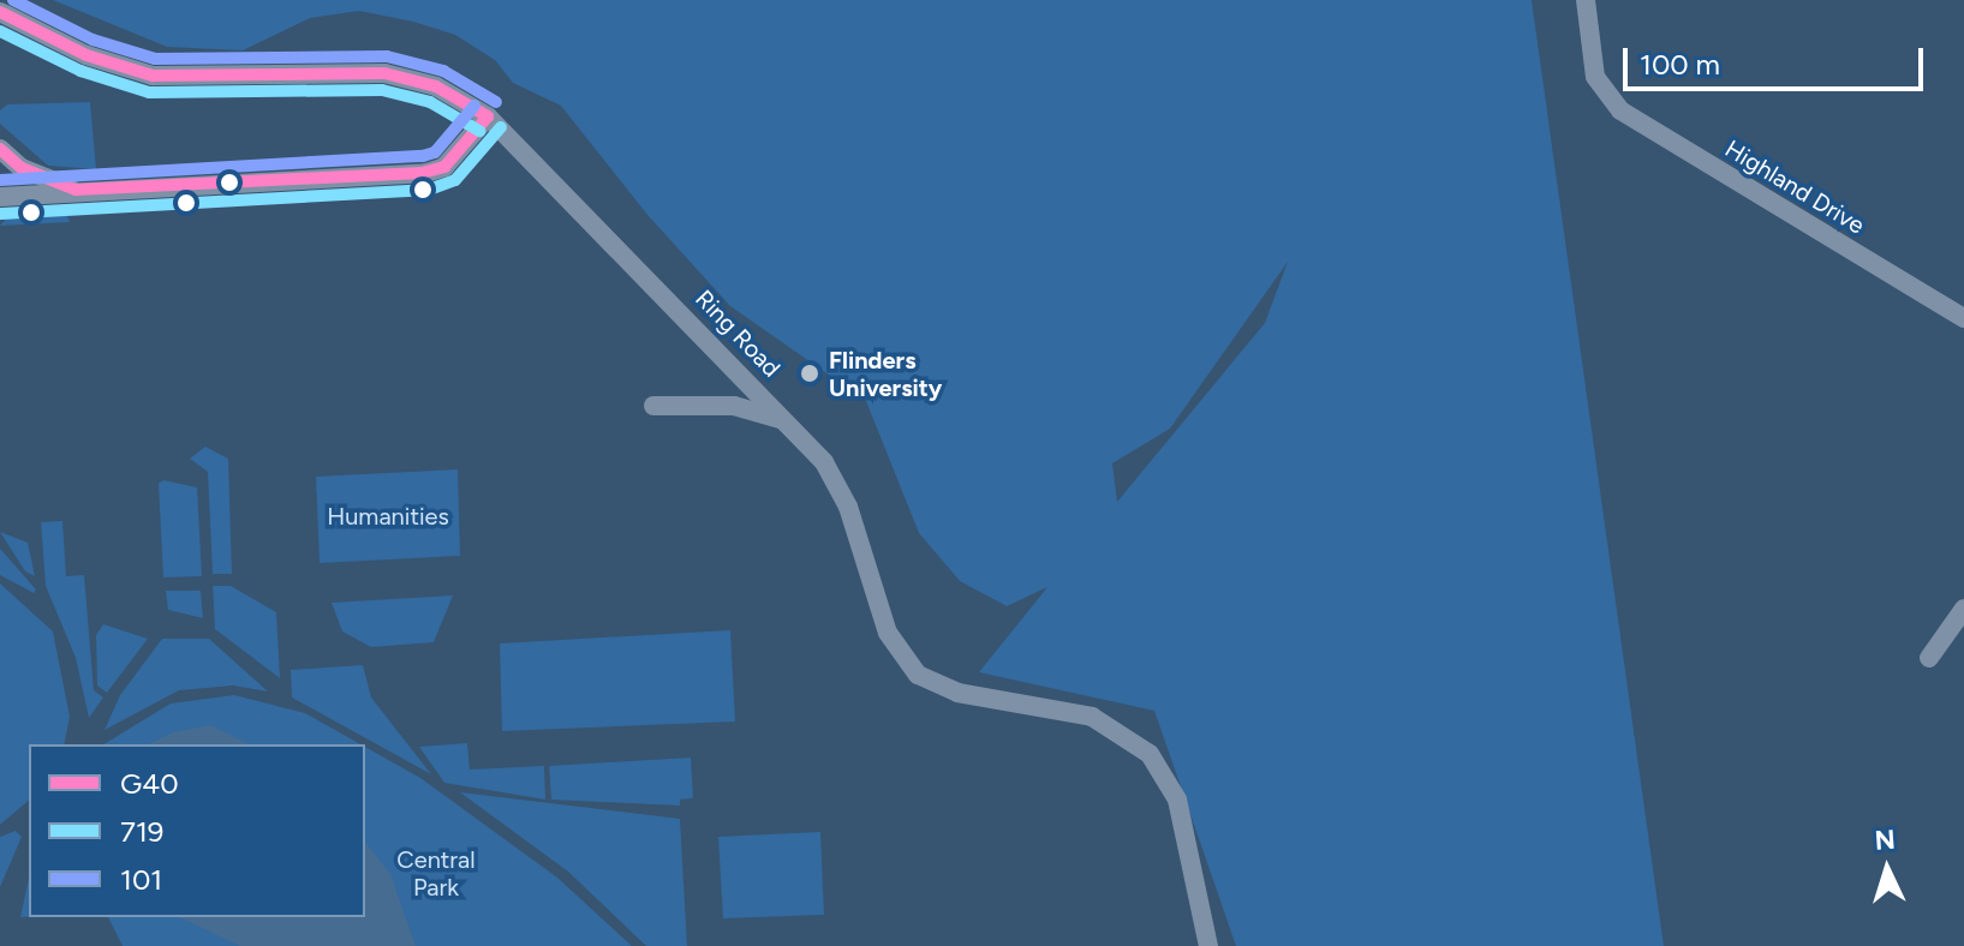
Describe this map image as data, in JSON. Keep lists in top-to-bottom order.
{
  "streets": {
    "street": ["Highland Drive", "Ring Road"]
  },
  "parks": ["Humanities", "Central Park"],
  "places": ["Flinders University"],
  "lines": ["transit line 101", "transit line G40", "transit line 719"],
  "legend": ["G40", "719", "101"],
  "scale_bar": "100 m",
  "north": "top"
}
